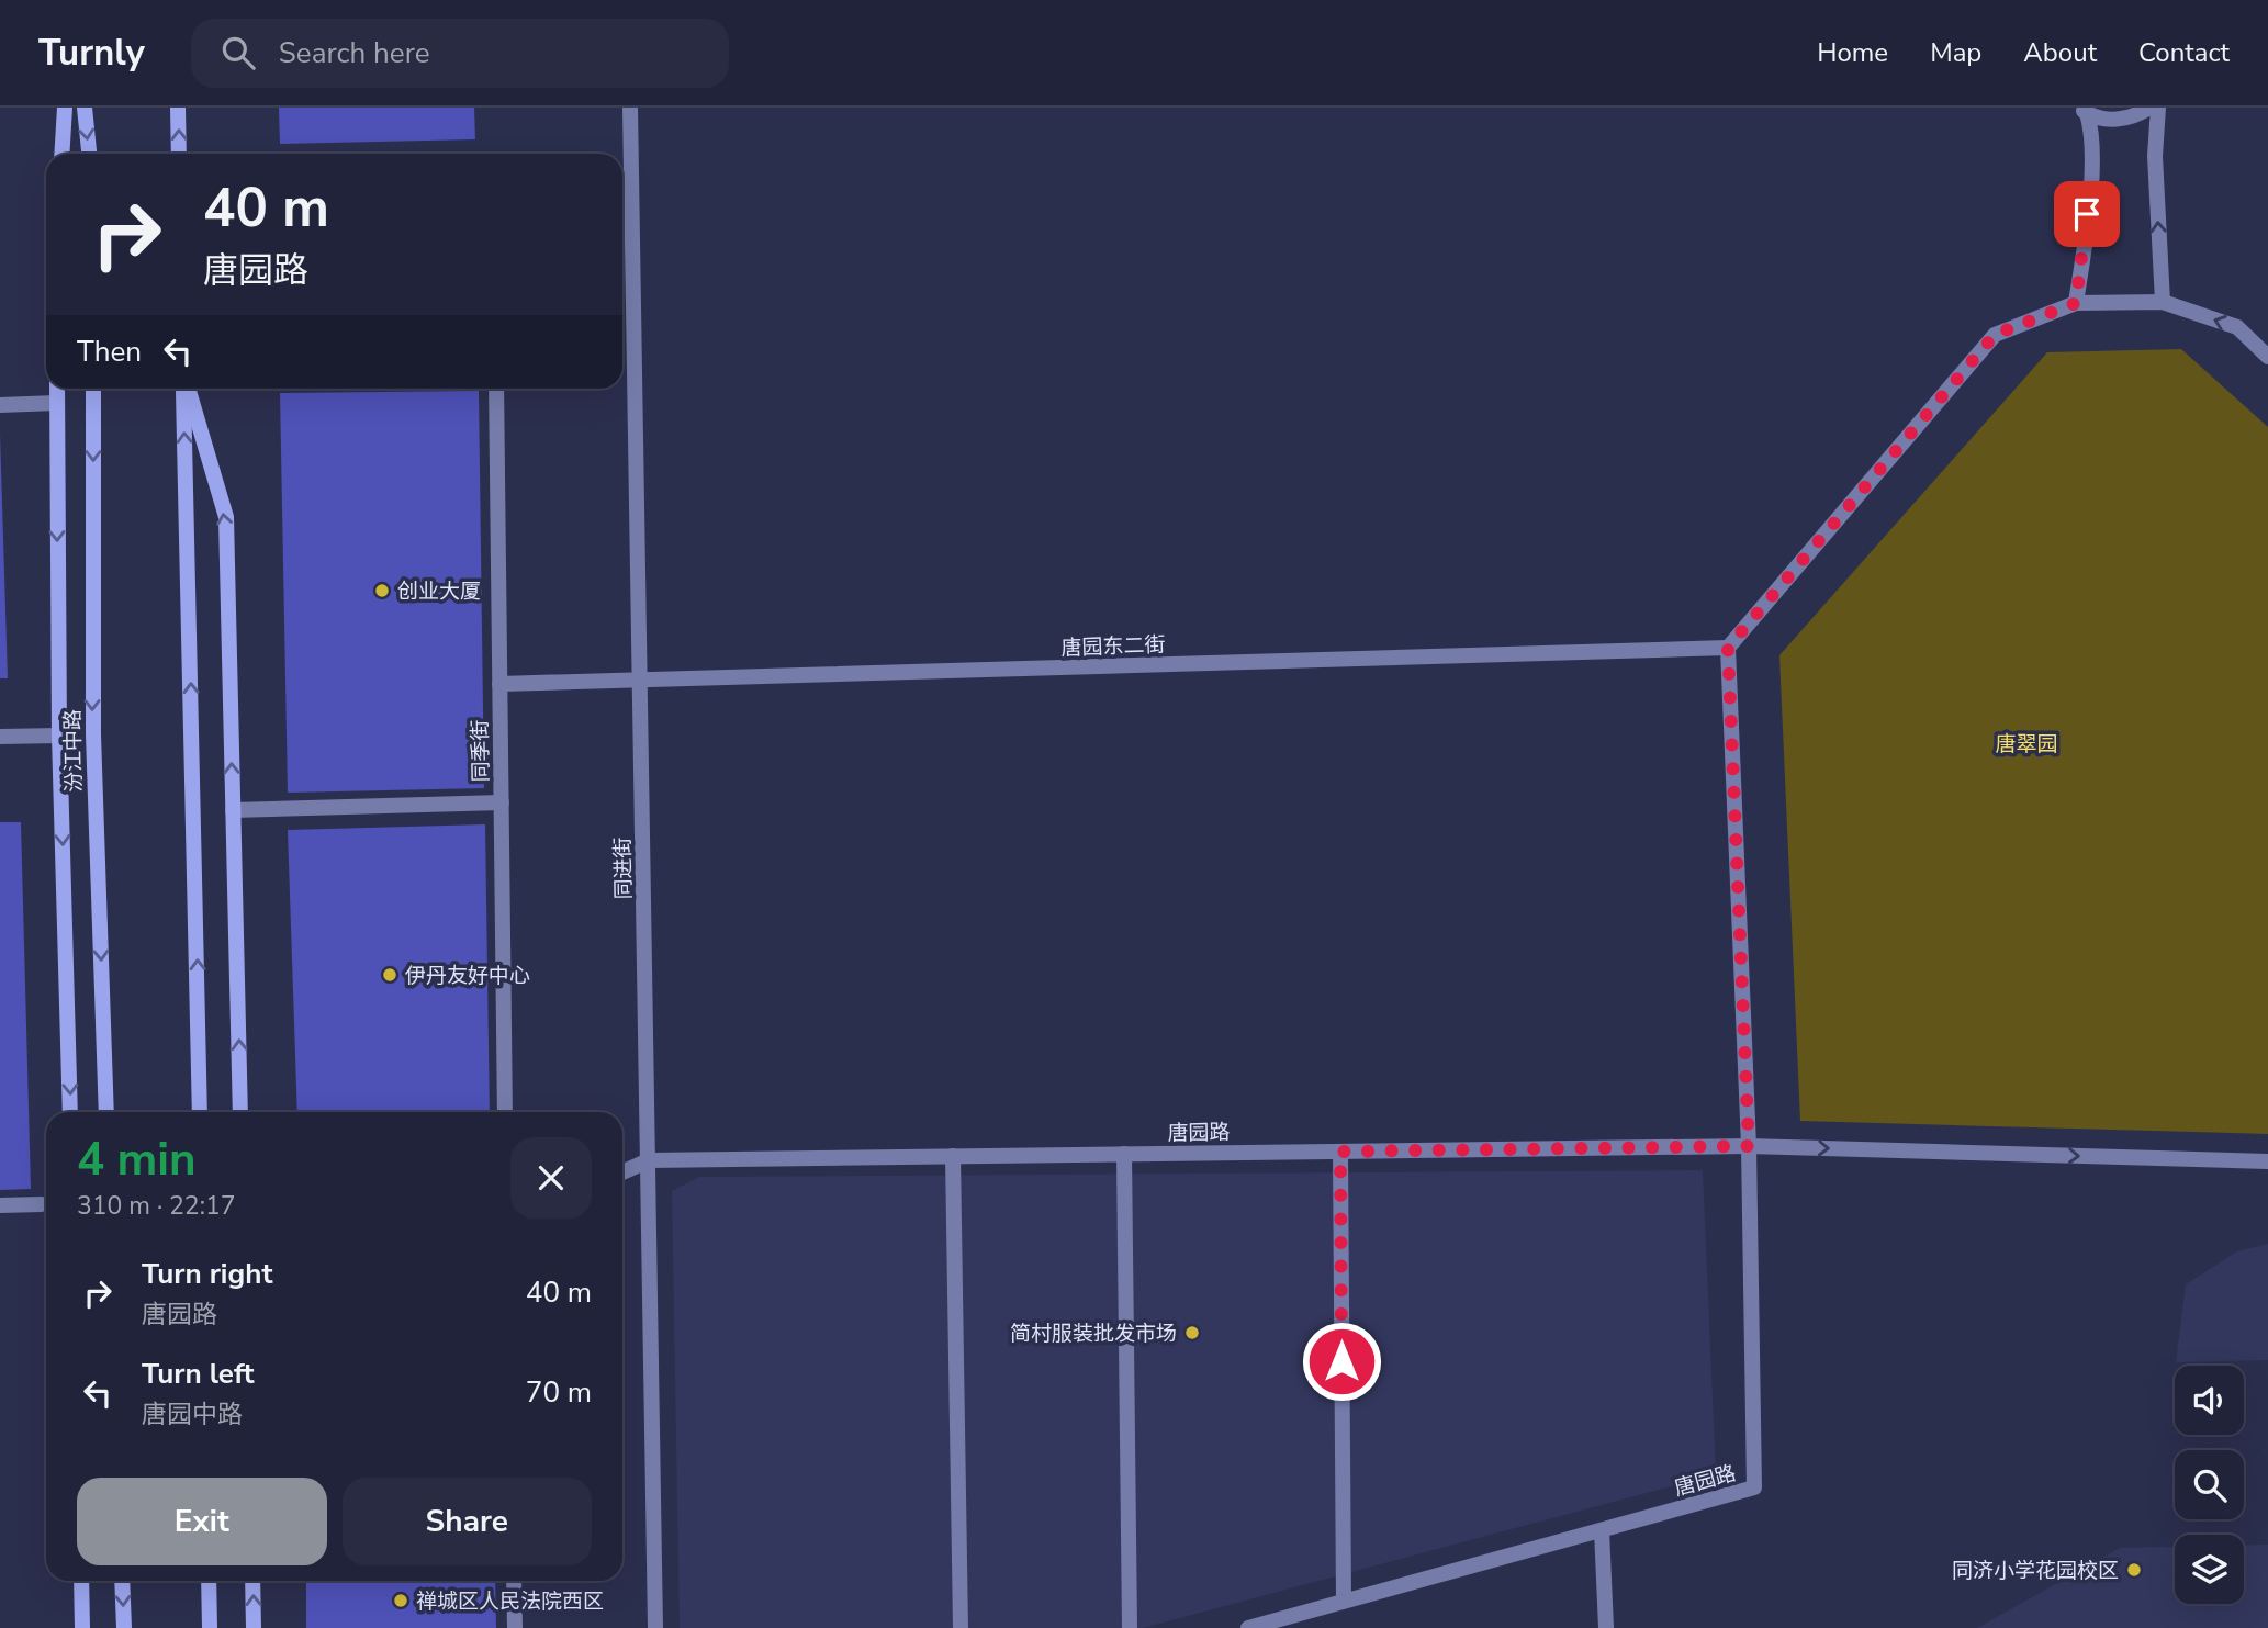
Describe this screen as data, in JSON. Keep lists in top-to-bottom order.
{
  "streets": {
    "main road": ["汾江中路"],
    "street": [
      "唐园东二街",
      "同季街",
      "同进街",
      "唐园路"
    ]
  },
  "crossings": [
    ["唐园东二街", "同季街"],
    ["唐园东二街", "同进街"],
    ["同进街", "唐园路"]
  ],
  "parks": ["唐翠园"],
  "places": [
    "创业大厦",
    "伊丹友好中心",
    "简村服装批发市场",
    "同济小学花园校区",
    "禅城区人民法院西区"
  ],
  "page": {
    "header": "Turnly",
    "search": "Search here",
    "nav": [
      "Home",
      "Map",
      "About",
      "Contact"
    ],
    "turn": ["40 m", "唐园路"],
    "then": "Then",
    "heading": ["4 min", "310 m · 22:17"],
    "list": [
      {
        "name": "Turn right",
        "note": "唐园路",
        "value": "40 m"
      },
      {
        "name": "Turn left",
        "note": "唐园中路",
        "value": "70 m"
      }
    ],
    "buttons": ["Exit", "Share"]
  }
}
